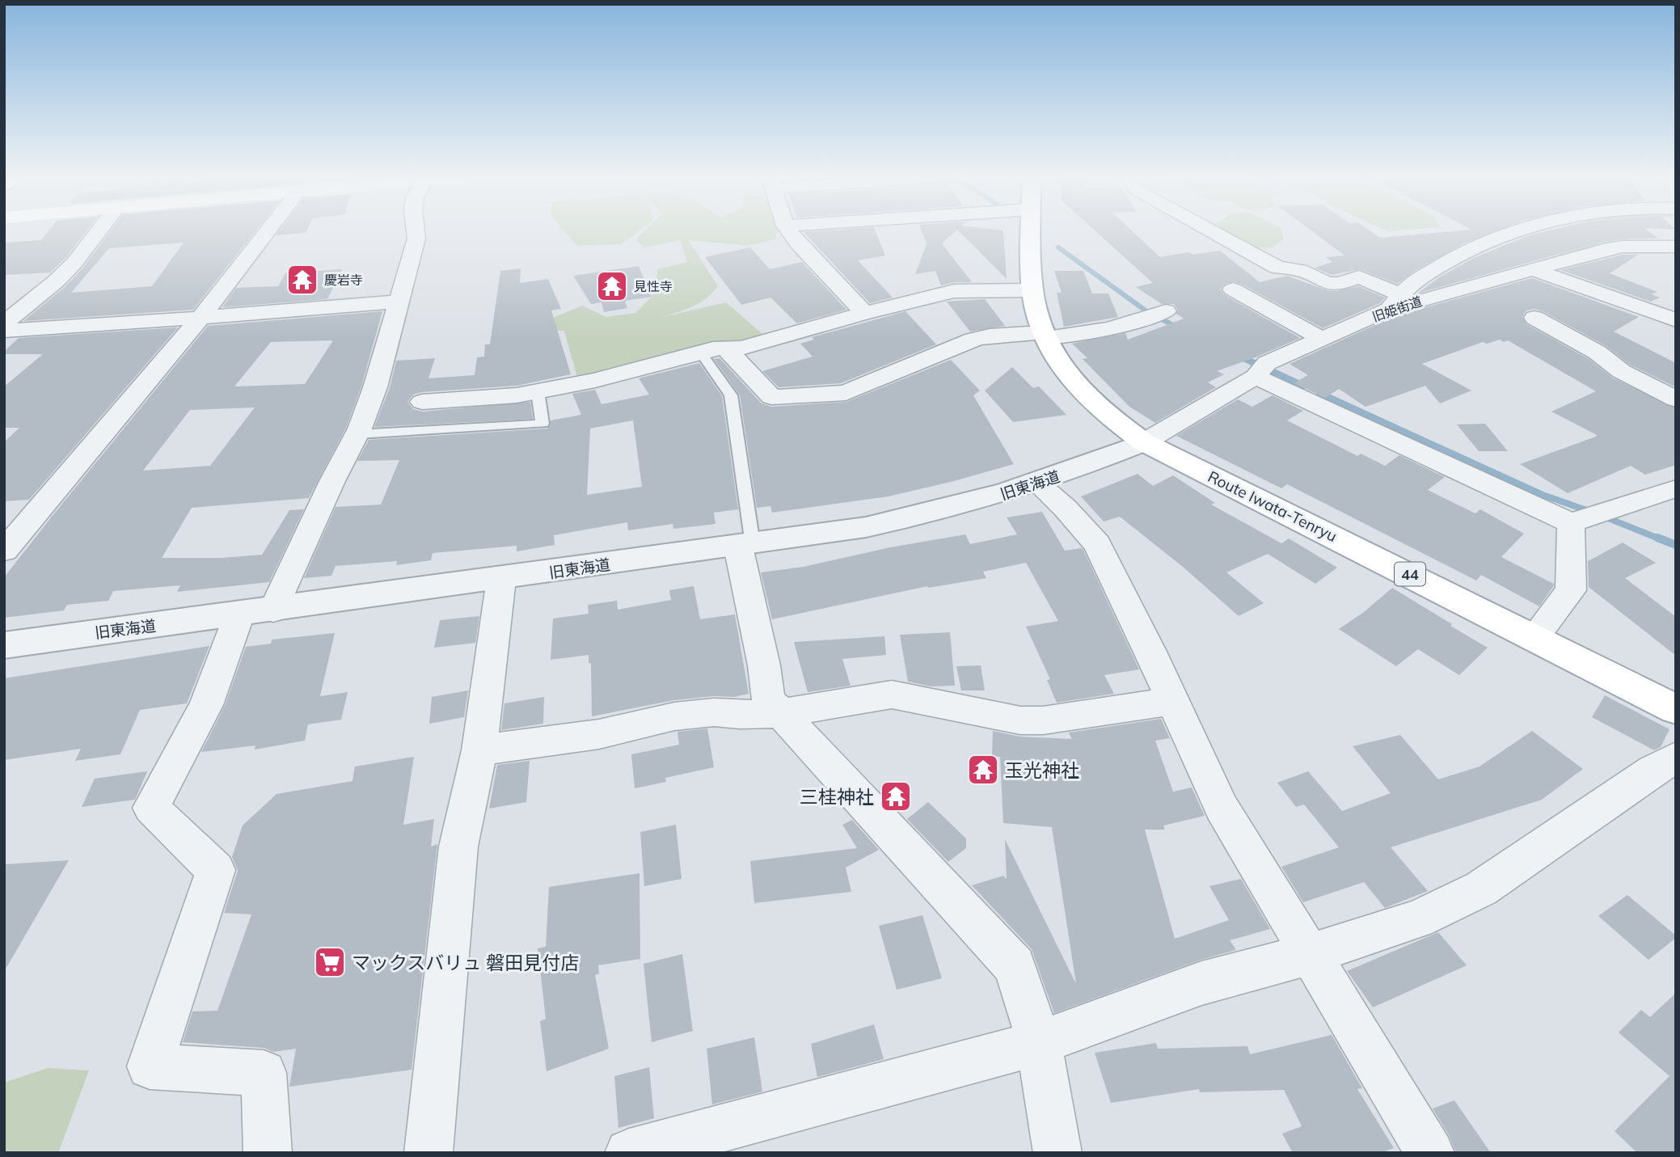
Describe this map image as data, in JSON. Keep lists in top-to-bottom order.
{
  "streets": {
    "main road": ["Route Iwata-Tenryu", "44"],
    "street": ["旧姫街道", "旧東海道"]
  },
  "crossings": [
    ["旧姫街道", "旧東海道"],
    ["旧姫街道", "Route Iwata-Tenryu"],
    ["旧東海道", "Route Iwata-Tenryu"]
  ],
  "places": {
    "temple": [
      "慶岩寺",
      "見性寺",
      "玉光神社",
      "三桂神社"
    ],
    "supermarket": ["マックスバリュ 磐田見付店"]
  }
}
